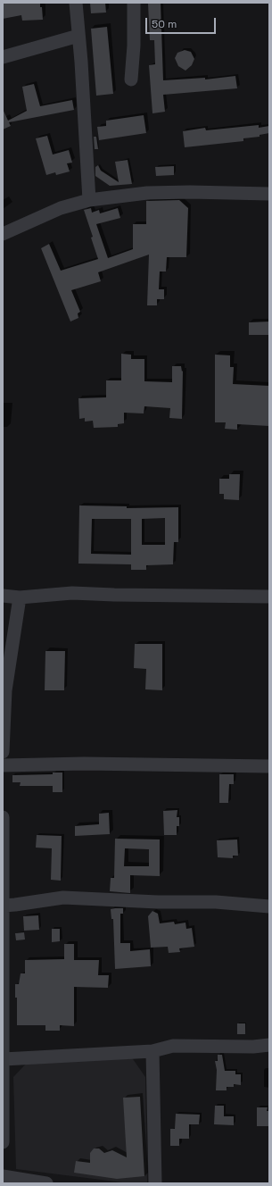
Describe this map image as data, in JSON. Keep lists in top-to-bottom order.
{
  "scale_bar": "50 m"
}
